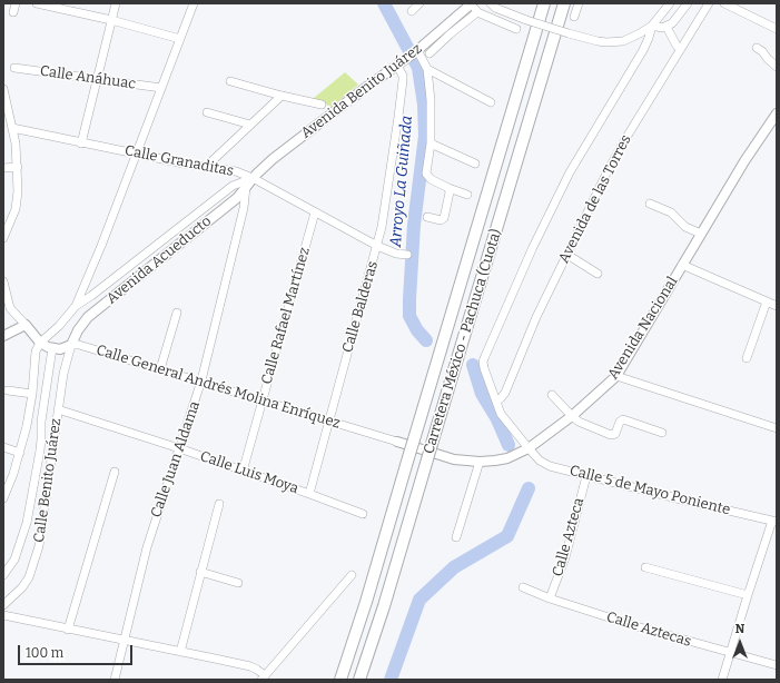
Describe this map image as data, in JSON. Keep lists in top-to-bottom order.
{
  "streets": {
    "highway": ["Carretera México - Pachuca (Cuota)"],
    "main road": [
      "Avenida Benito Juárez",
      "Avenida Acueducto",
      "Avenida Nacional",
      "Calle General Andrés Molina Enríquez"
    ],
    "street": [
      "Calle Anáhuac",
      "Calle Granaditas",
      "Avenida de las Torres",
      "Calle Balderas",
      "Calle Rafael Martínez",
      "Calle Juan Aldama",
      "Calle Luis Moya",
      "Calle Benito Juárez",
      "Calle 5 de Mayo Poniente",
      "Calle Azteca",
      "Calle Aztecas"
    ]
  },
  "crossings": [
    ["Avenida Benito Juárez", "Calle Granaditas"],
    ["Avenida Benito Juárez", "Avenida Acueducto"],
    ["Avenida Benito Juárez", "Calle Balderas"],
    ["Calle Granaditas", "Avenida Acueducto"],
    ["Calle Granaditas", "Calle Balderas"],
    ["Calle Granaditas", "Calle Rafael Martínez"],
    ["Avenida Acueducto", "Calle General Andrés Molina Enríquez"],
    ["Avenida Acueducto", "Calle Juan Aldama"],
    ["Avenida Acueducto", "Calle Benito Juárez"],
    ["Calle Balderas", "Calle General Andrés Molina Enríquez"],
    ["Calle Balderas", "Calle Luis Moya"],
    ["Calle Rafael Martínez", "Calle General Andrés Molina Enríquez"],
    ["Calle Rafael Martínez", "Calle Luis Moya"],
    ["Avenida Nacional", "Calle General Andrés Molina Enríquez"],
    ["Avenida Nacional", "Calle 5 de Mayo Poniente"],
    ["Calle General Andrés Molina Enríquez", "Calle Juan Aldama"],
    ["Calle General Andrés Molina Enríquez", "Calle Benito Juárez"],
    ["Calle Juan Aldama", "Calle Luis Moya"],
    ["Calle Luis Moya", "Calle Benito Juárez"],
    ["Calle 5 de Mayo Poniente", "Calle Azteca"],
    ["Calle Azteca", "Calle Aztecas"]
  ],
  "water": ["Arroyo La Guiñada"],
  "scale_bar": "100 m",
  "north": "top"
}
